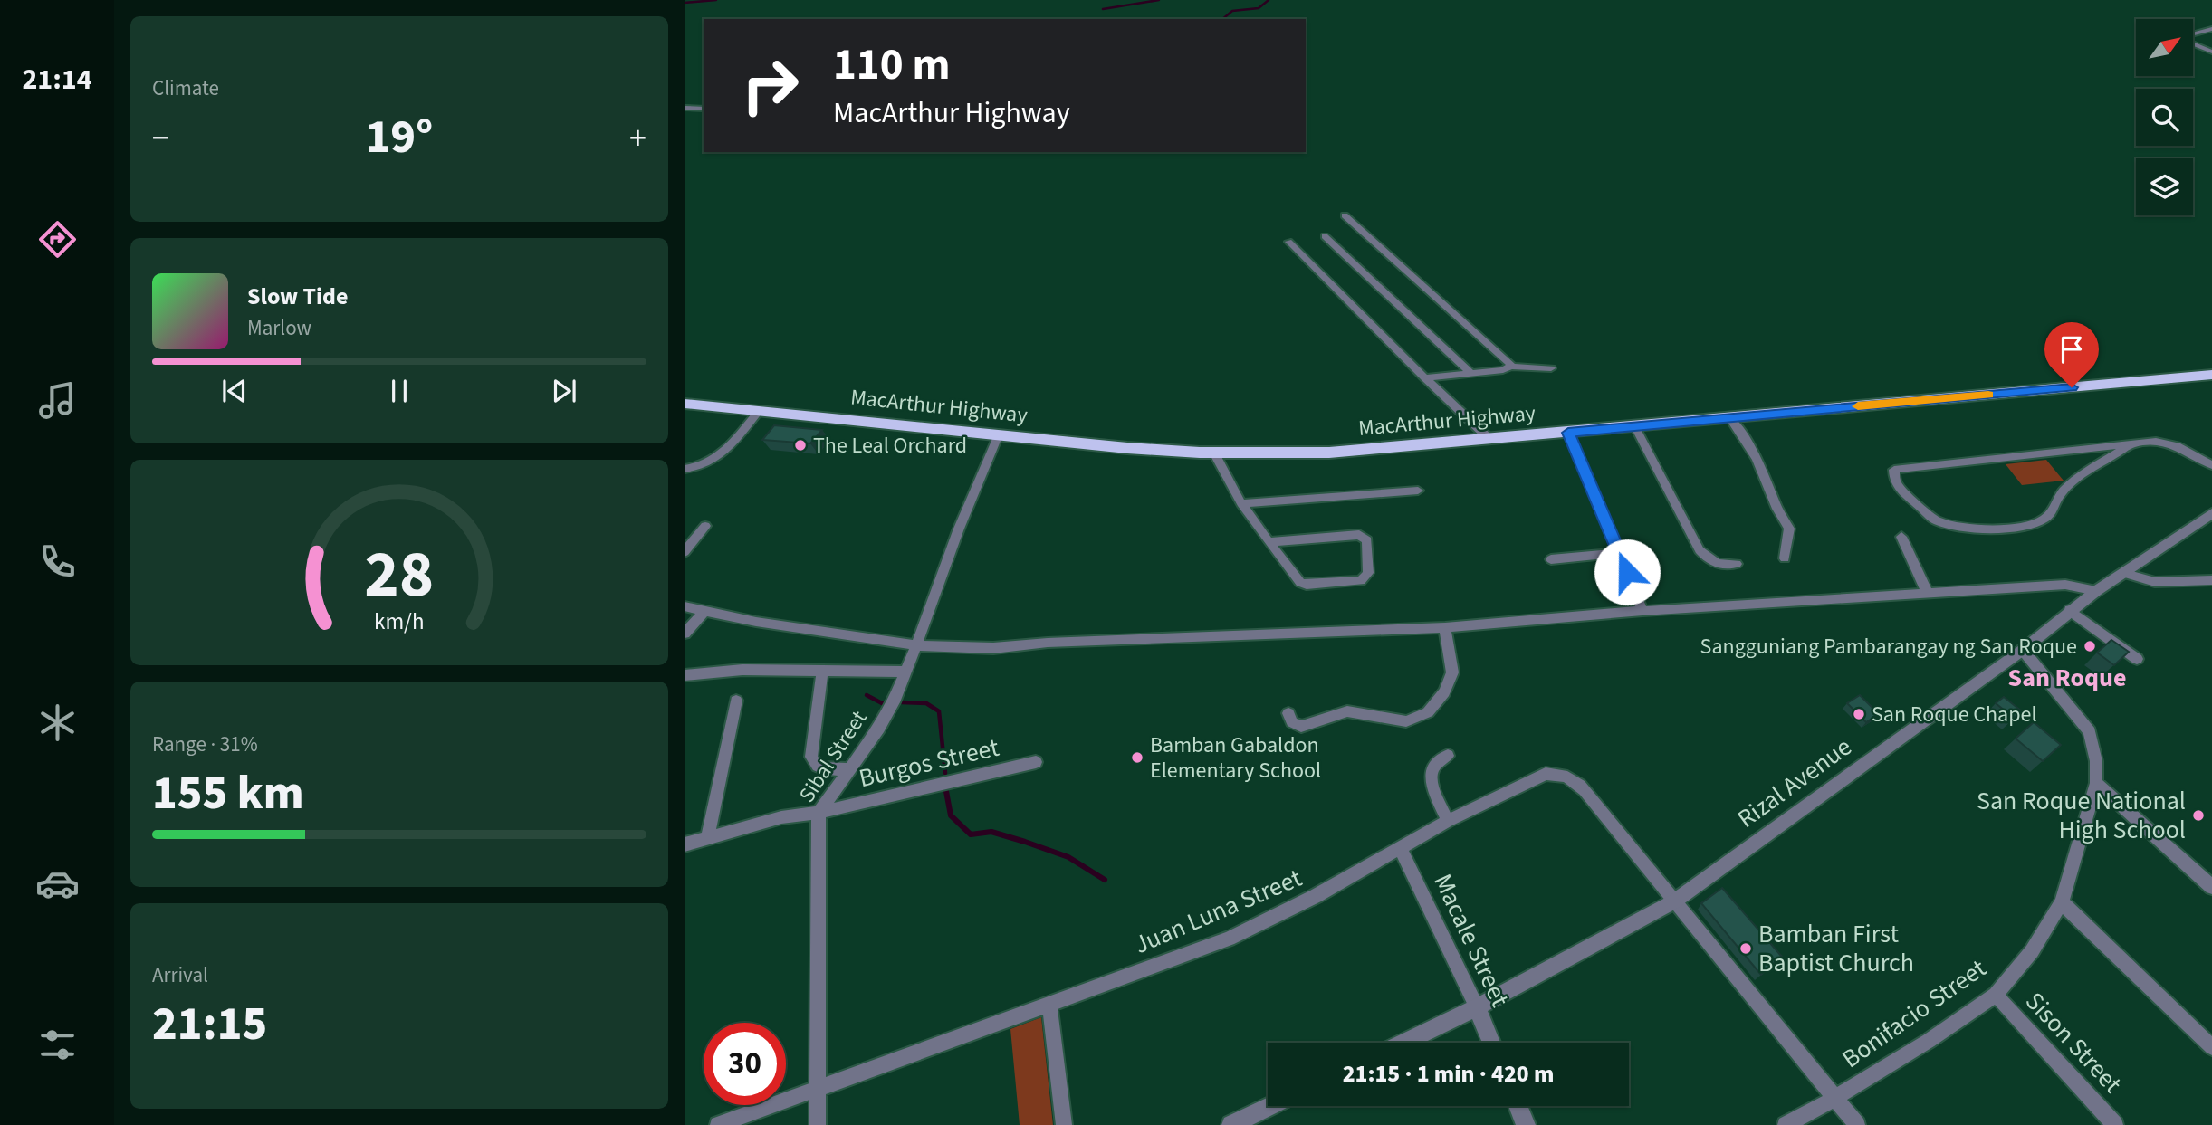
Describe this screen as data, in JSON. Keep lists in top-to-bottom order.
{
  "streets": {
    "highway": ["MacArthur Highway"],
    "street": [
      "Sibal Street",
      "Burgos Street",
      "Rizal Avenue",
      "Juan Luna Street",
      "Macale Street",
      "Bonifacio Street",
      "Sison Street"
    ]
  },
  "crossings": [
    ["MacArthur Highway", "Sibal Street"],
    ["Sibal Street", "Burgos Street"],
    ["Sibal Street", "Juan Luna Street"],
    ["Rizal Avenue", "Juan Luna Street"],
    ["Rizal Avenue", "Macale Street"],
    ["Rizal Avenue", "Bonifacio Street"],
    ["Juan Luna Street", "Macale Street"],
    ["Juan Luna Street", "Bonifacio Street"],
    ["Bonifacio Street", "Sison Street"]
  ],
  "districts": ["San Roque"],
  "places": [
    "The Leal Orchard",
    "Sangguniang Pambarangay ng San Roque",
    "San Roque Chapel",
    "Bamban Gabaldon Elementary School",
    "San Roque National High School",
    "Bamban First Baptist Church"
  ],
  "north": "top right",
  "page": {
    "tabs": "21:14",
    "tile": [
      "Climate",
      ["Range · 31%", "155 km"],
      ["Arrival", "21:15"]
    ],
    "turn": ["110 m", "MacArthur Highway"],
    "heat": ["−", "19°", "+"],
    "song": ["Slow Tide", "Marlow"],
    "limit": "30",
    "trip": "21:15 · 1 min · 420 m",
    "gauge": ["28", "km/h"]
  }
}
